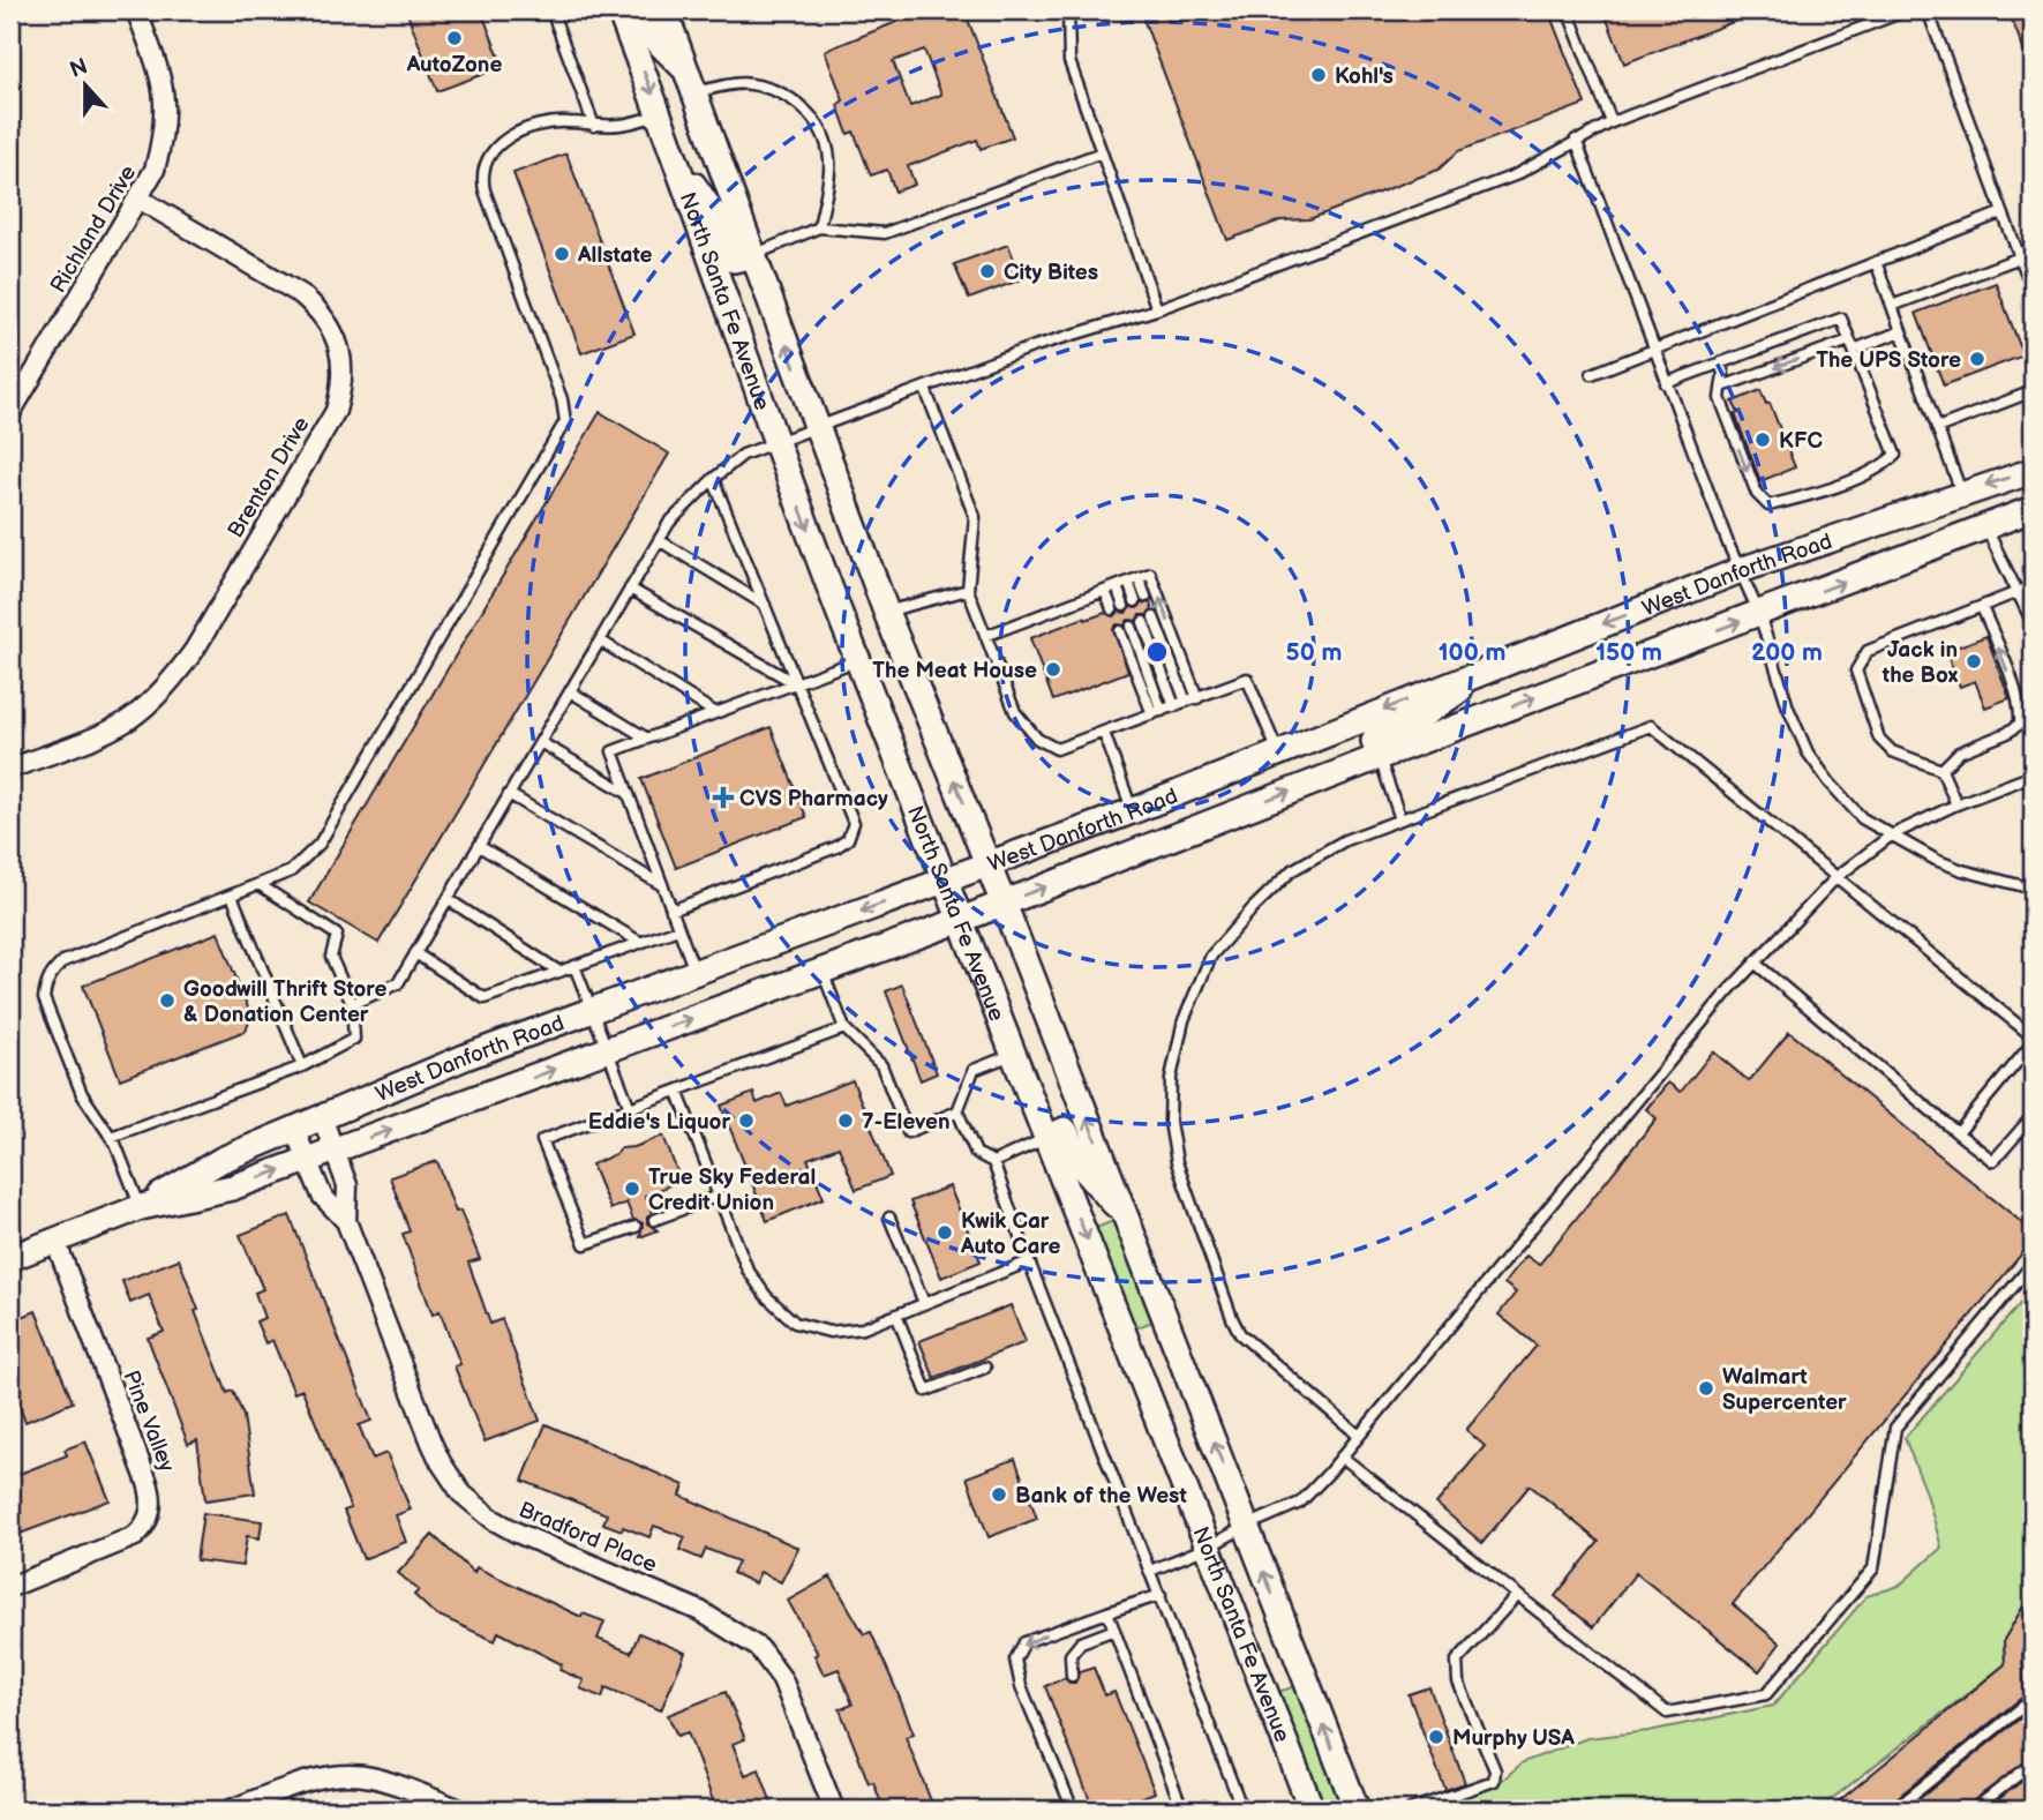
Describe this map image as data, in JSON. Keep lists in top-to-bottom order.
{
  "streets": {
    "main road": ["North Santa Fe Avenue", "West Danforth Road"],
    "street": [
      "Richland Drive",
      "Brenton Drive",
      "Pine Valley",
      "Bradford Place"
    ]
  },
  "crossings": [
    ["Richland Drive", "Brenton Drive"],
    ["North Santa Fe Avenue", "West Danforth Road"],
    ["West Danforth Road", "Pine Valley"],
    ["West Danforth Road", "Bradford Place"]
  ],
  "places": {
    "other": [
      "AutoZone",
      "Kohl's",
      "Allstate",
      "City Bites",
      "The UPS Store",
      "KFC",
      "Jack in the Box",
      "The Meat House",
      "Goodwill Thrift Store & Donation Center",
      "Eddie's Liquor",
      "7-Eleven",
      "True Sky Federal Credit Union",
      "Kwik Car Auto Care",
      "Walmart Supercenter",
      "Bank of the West",
      "Murphy USA"
    ],
    "health": ["CVS Pharmacy"]
  },
  "north": "top",
  "rings": [
    "50 m",
    "100 m",
    "150 m",
    "200 m"
  ]
}
